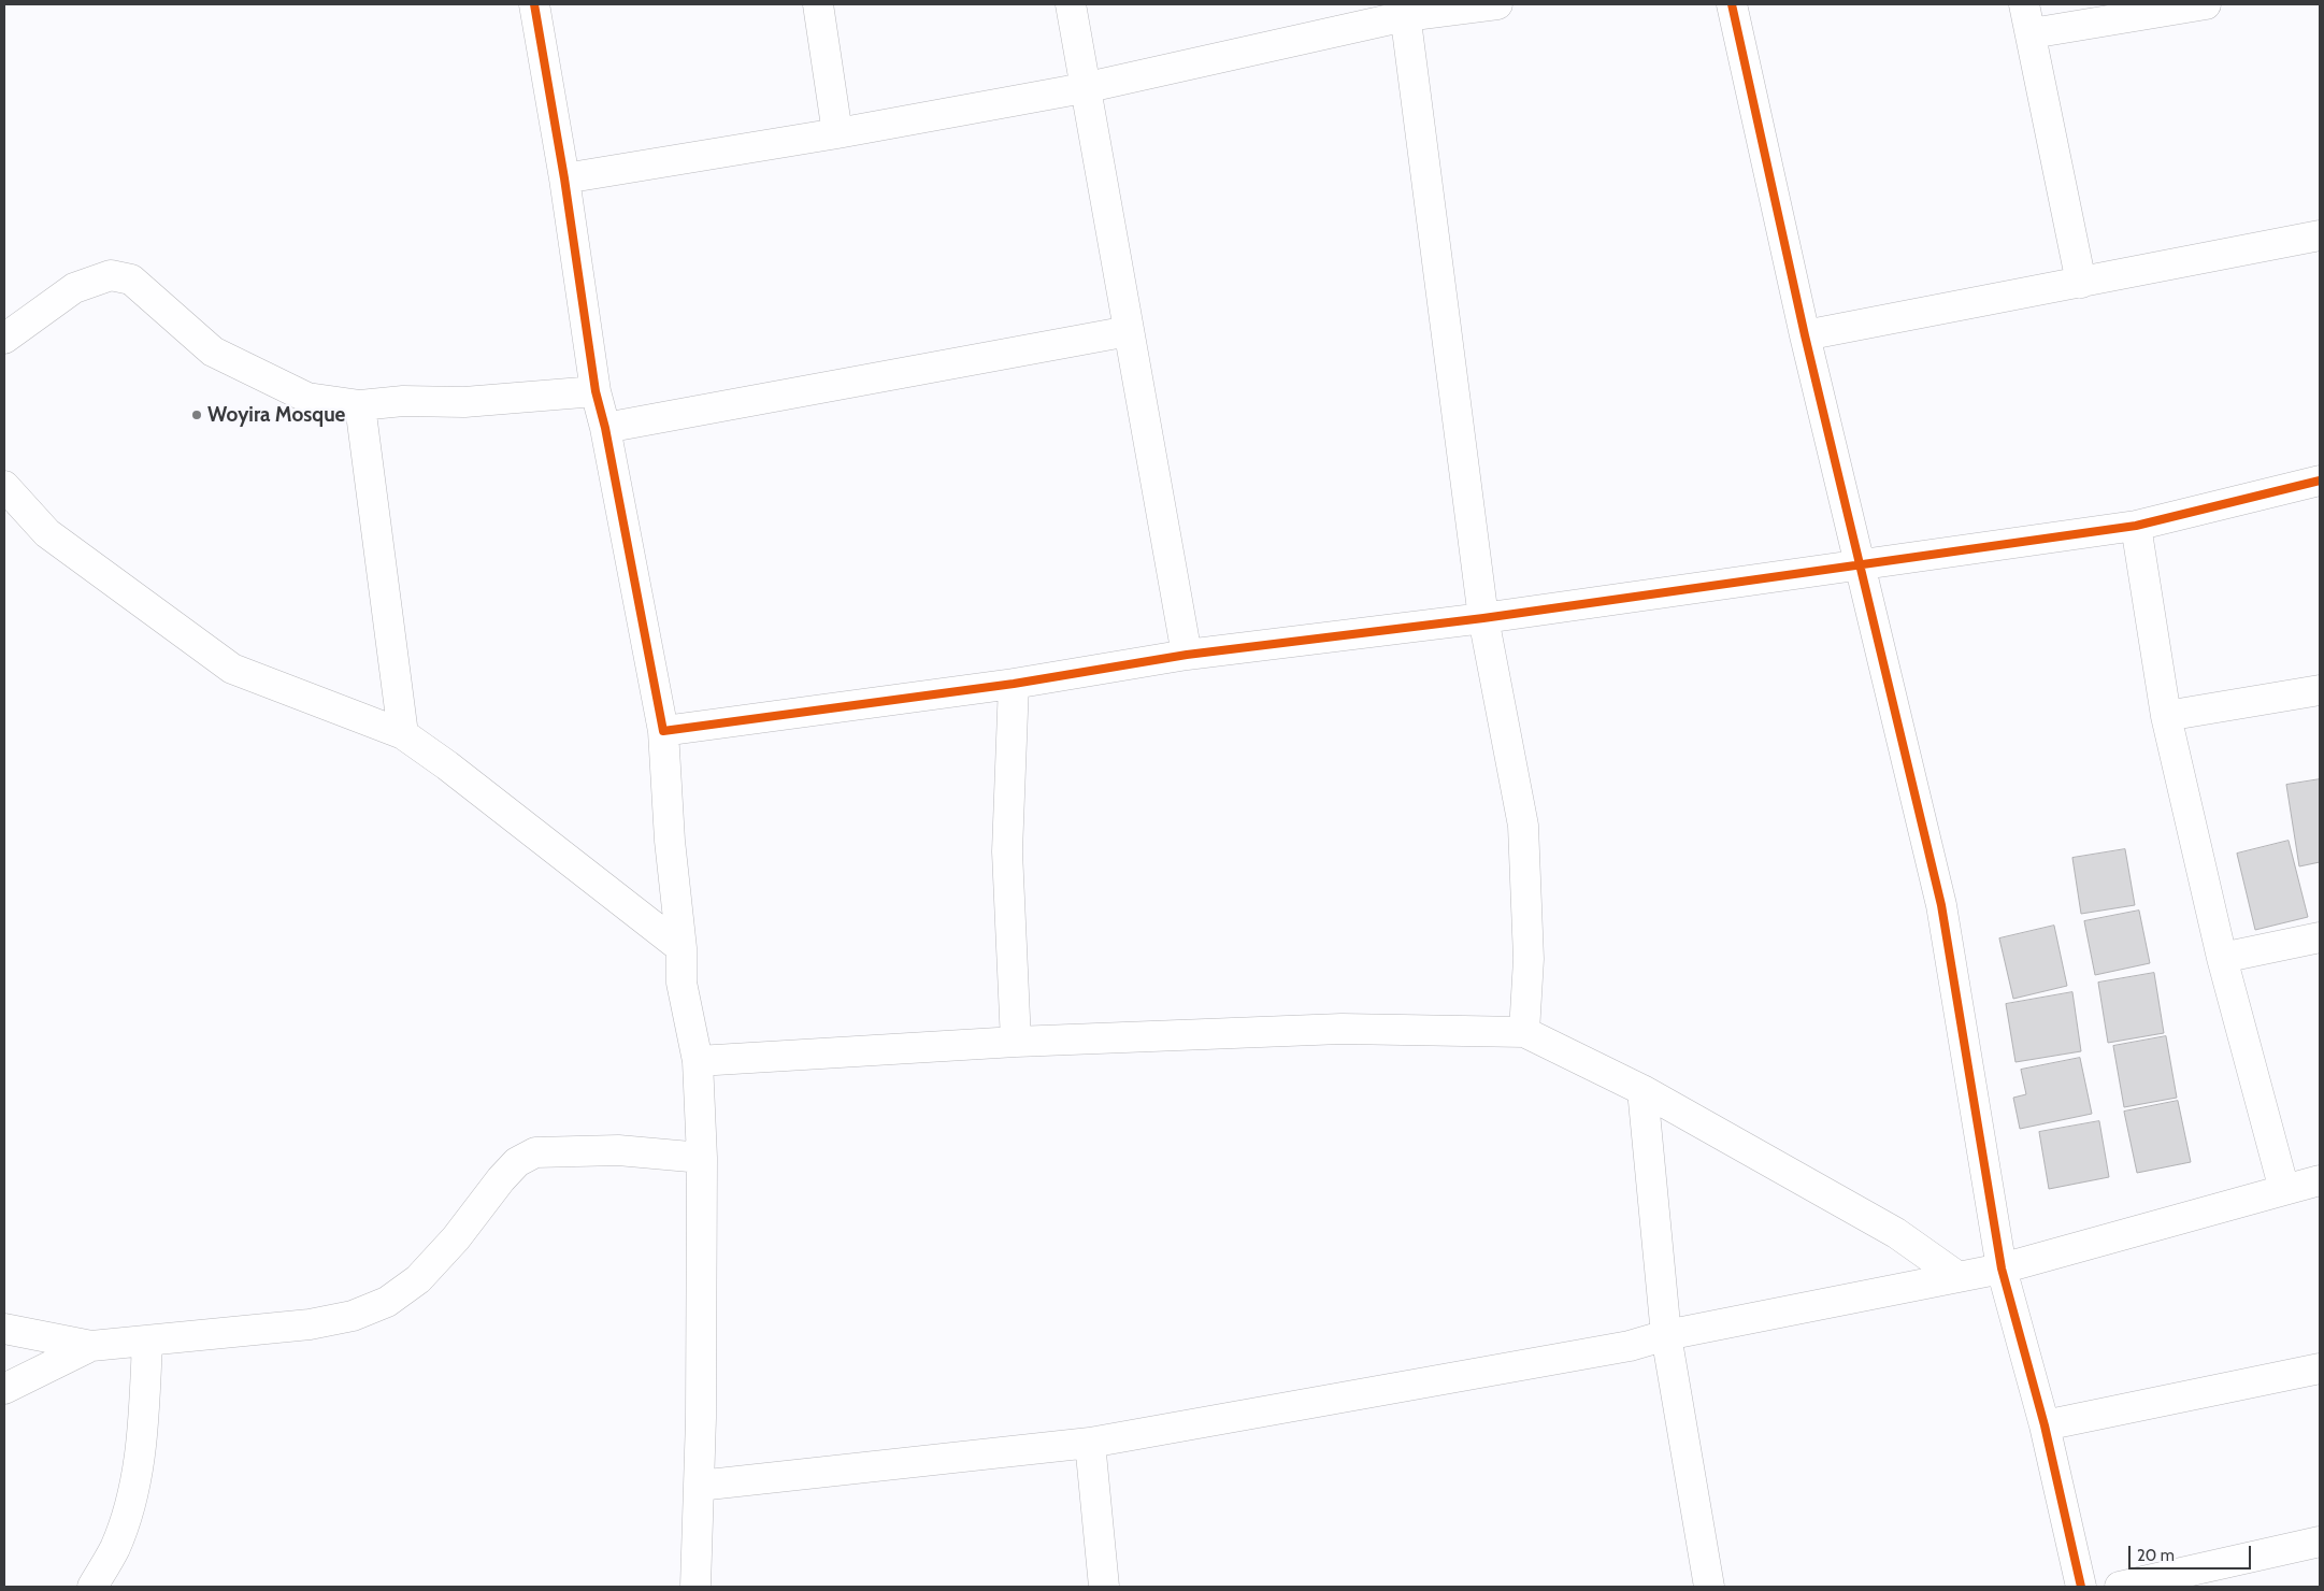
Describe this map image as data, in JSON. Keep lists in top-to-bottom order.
{
  "places": ["Woyira Mosque"],
  "scale_bar": "20 m"
}
